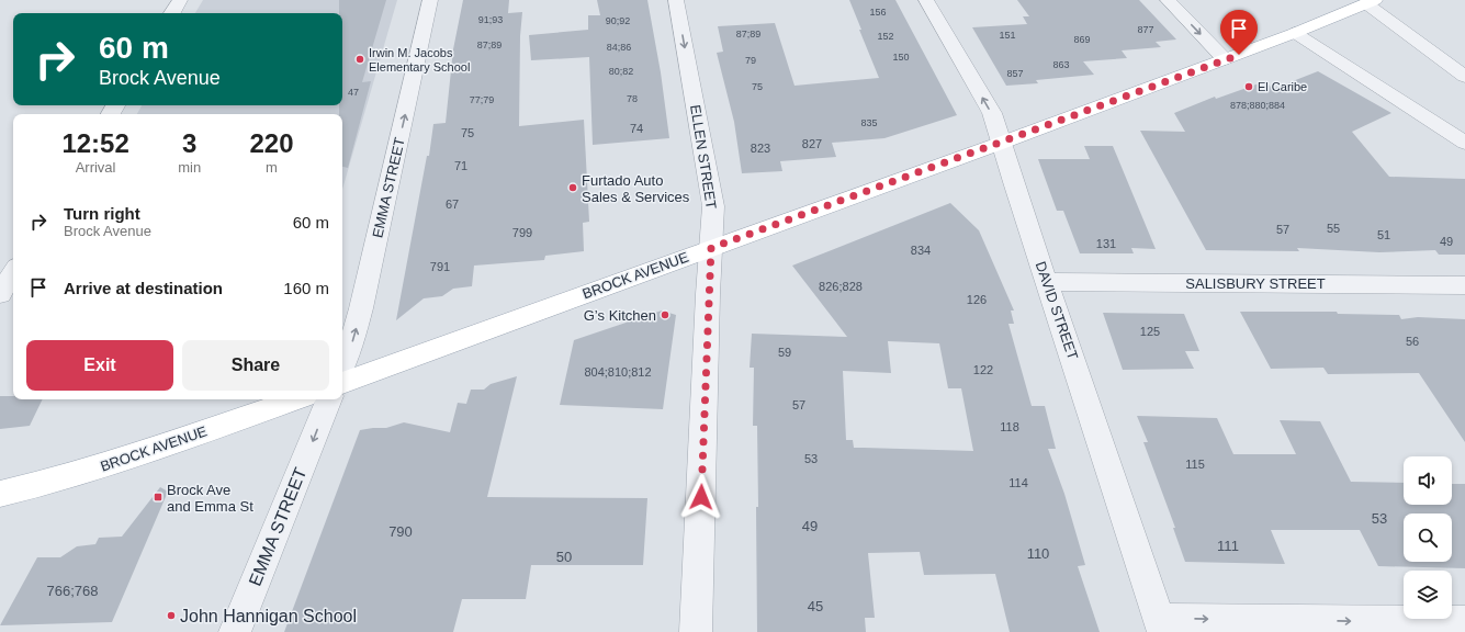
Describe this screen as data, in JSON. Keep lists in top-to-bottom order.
{
  "streets": {
    "main road": ["BROCK AVENUE"],
    "street": [
      "ELLEN STREET",
      "EMMA STREET",
      "SALISBURY STREET",
      "DAVID STREET"
    ]
  },
  "crossings": [
    ["ELLEN STREET", "BROCK AVENUE"],
    ["BROCK AVENUE", "DAVID STREET"],
    ["SALISBURY STREET", "DAVID STREET"]
  ],
  "one_way": ["ELLEN STREET"],
  "places": {
    "other": [
      "Irwin M. Jacobs Elementary School",
      "El Caribe",
      "Furtado Auto Sales & Services",
      "G’s Kitchen",
      "John Hannigan School"
    ],
    "transit": ["Brock Ave and Emma St"]
  },
  "house_numbers": [
    "156",
    "91;93",
    "90;92",
    "877",
    "87;89",
    "151",
    "152",
    "869",
    "87;89",
    "84;86",
    "150",
    "79",
    "863",
    "80;82",
    "857",
    "75",
    "47",
    "78",
    "77;79",
    "878;880;884",
    "835",
    "74",
    "75",
    "827",
    "823",
    "71",
    "67",
    "55",
    "57",
    "799",
    "51",
    "49",
    "131",
    "834",
    "791",
    "826;828",
    "126",
    "125",
    "56",
    "59",
    "122",
    "804;810;812",
    "57",
    "118",
    "53",
    "115",
    "114",
    "53",
    "49",
    "790",
    "111",
    "110",
    "50",
    "766;768",
    "45"
  ],
  "page": {
    "turn": ["60 m", "Brock Avenue"],
    "eta": [
      "12:52",
      "Arrival",
      "3",
      "min",
      "220",
      "m"
    ],
    "list": [
      {
        "name": "Turn right",
        "note": "Brock Avenue",
        "value": "60 m"
      },
      {
        "name": "Arrive at destination",
        "value": "160 m"
      }
    ],
    "buttons": ["Exit", "Share"]
  }
}
